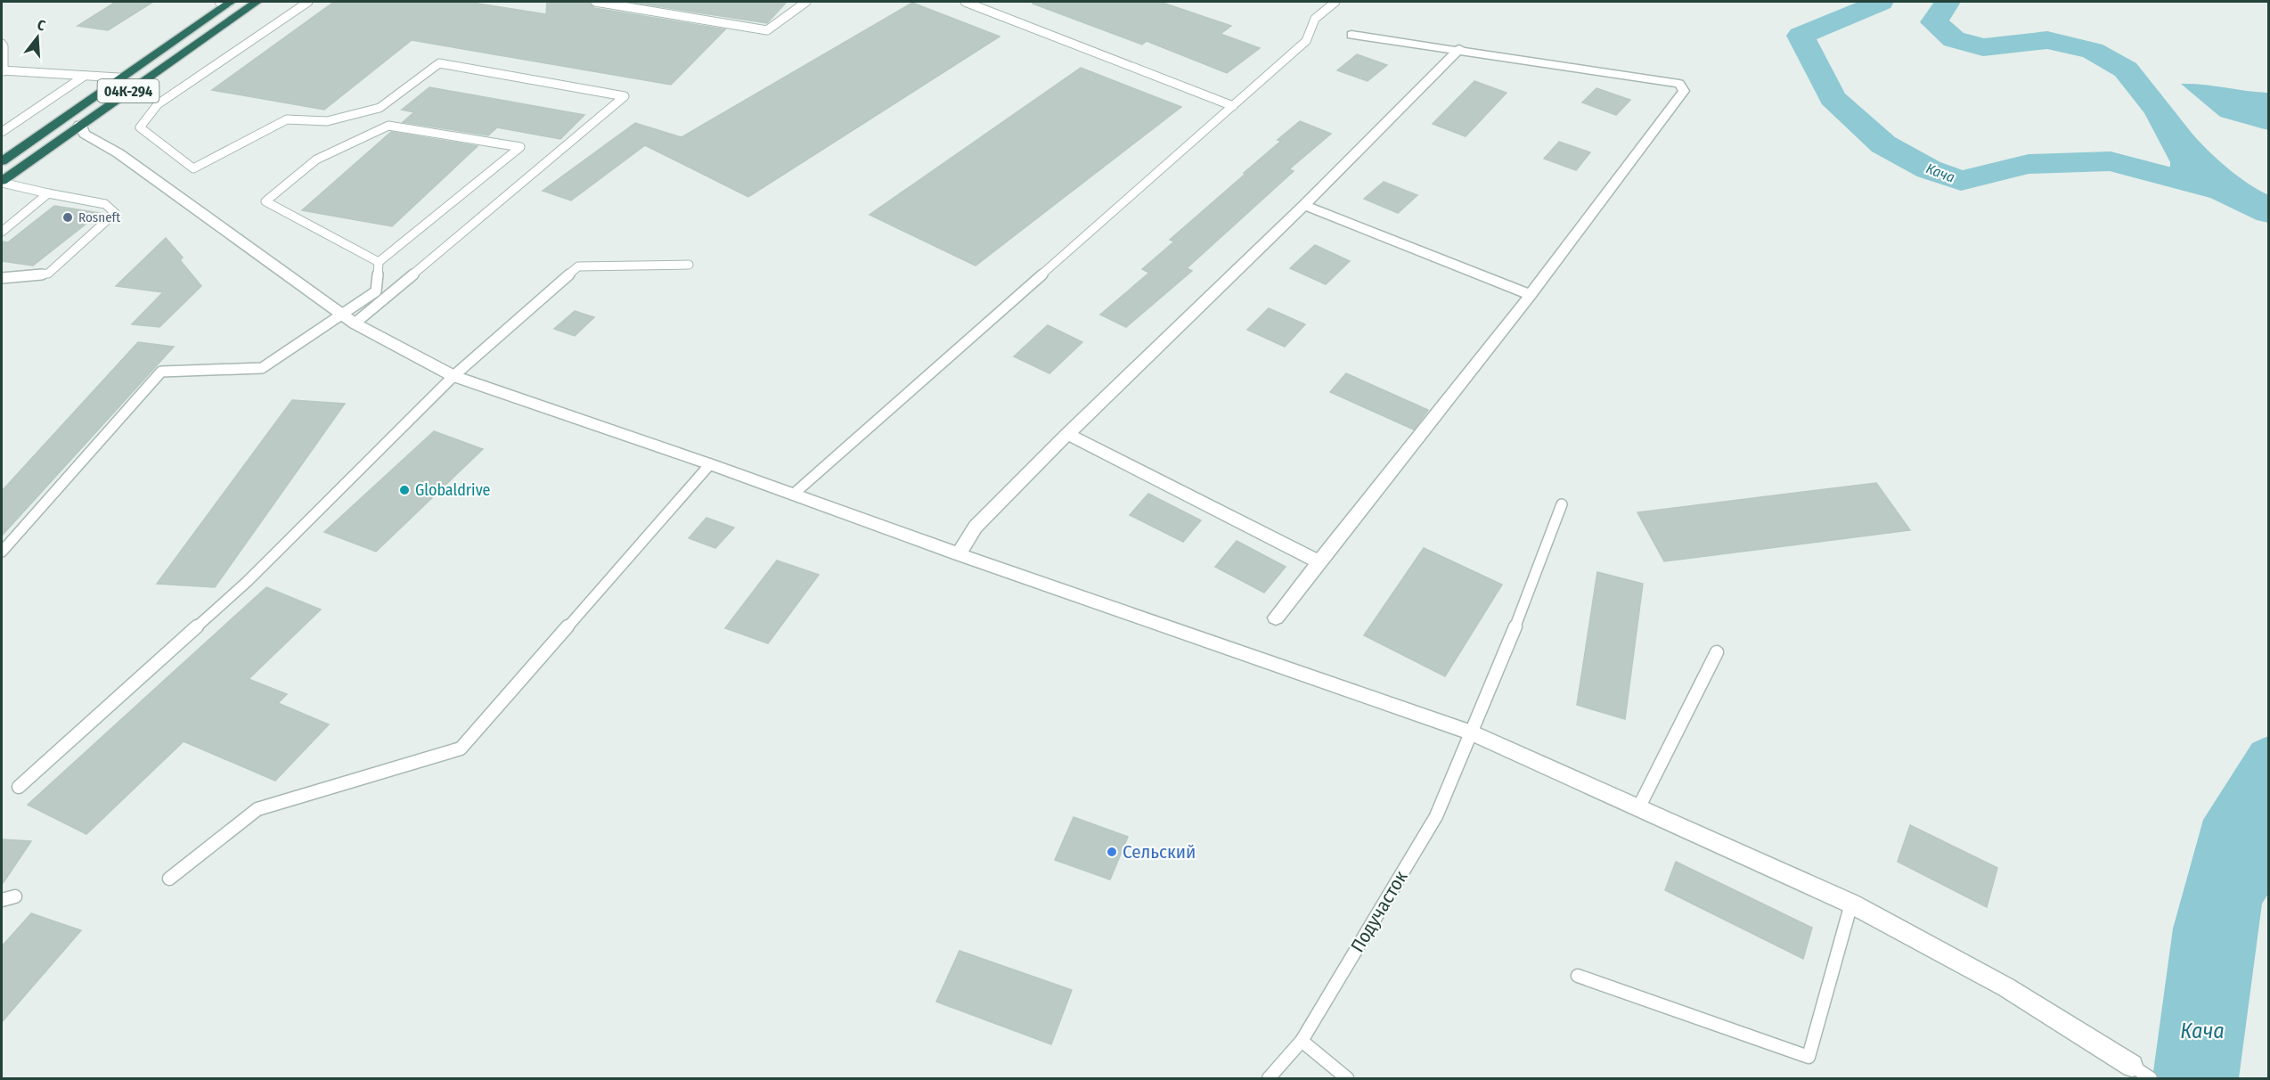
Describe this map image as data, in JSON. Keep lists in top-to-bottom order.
{
  "streets": {
    "highway": ["04К-294"],
    "lane": ["Подучасток"]
  },
  "water": ["Кача"],
  "places": ["Rosneft", "Globaldrive", "Сельский"],
  "north": "top"
}
